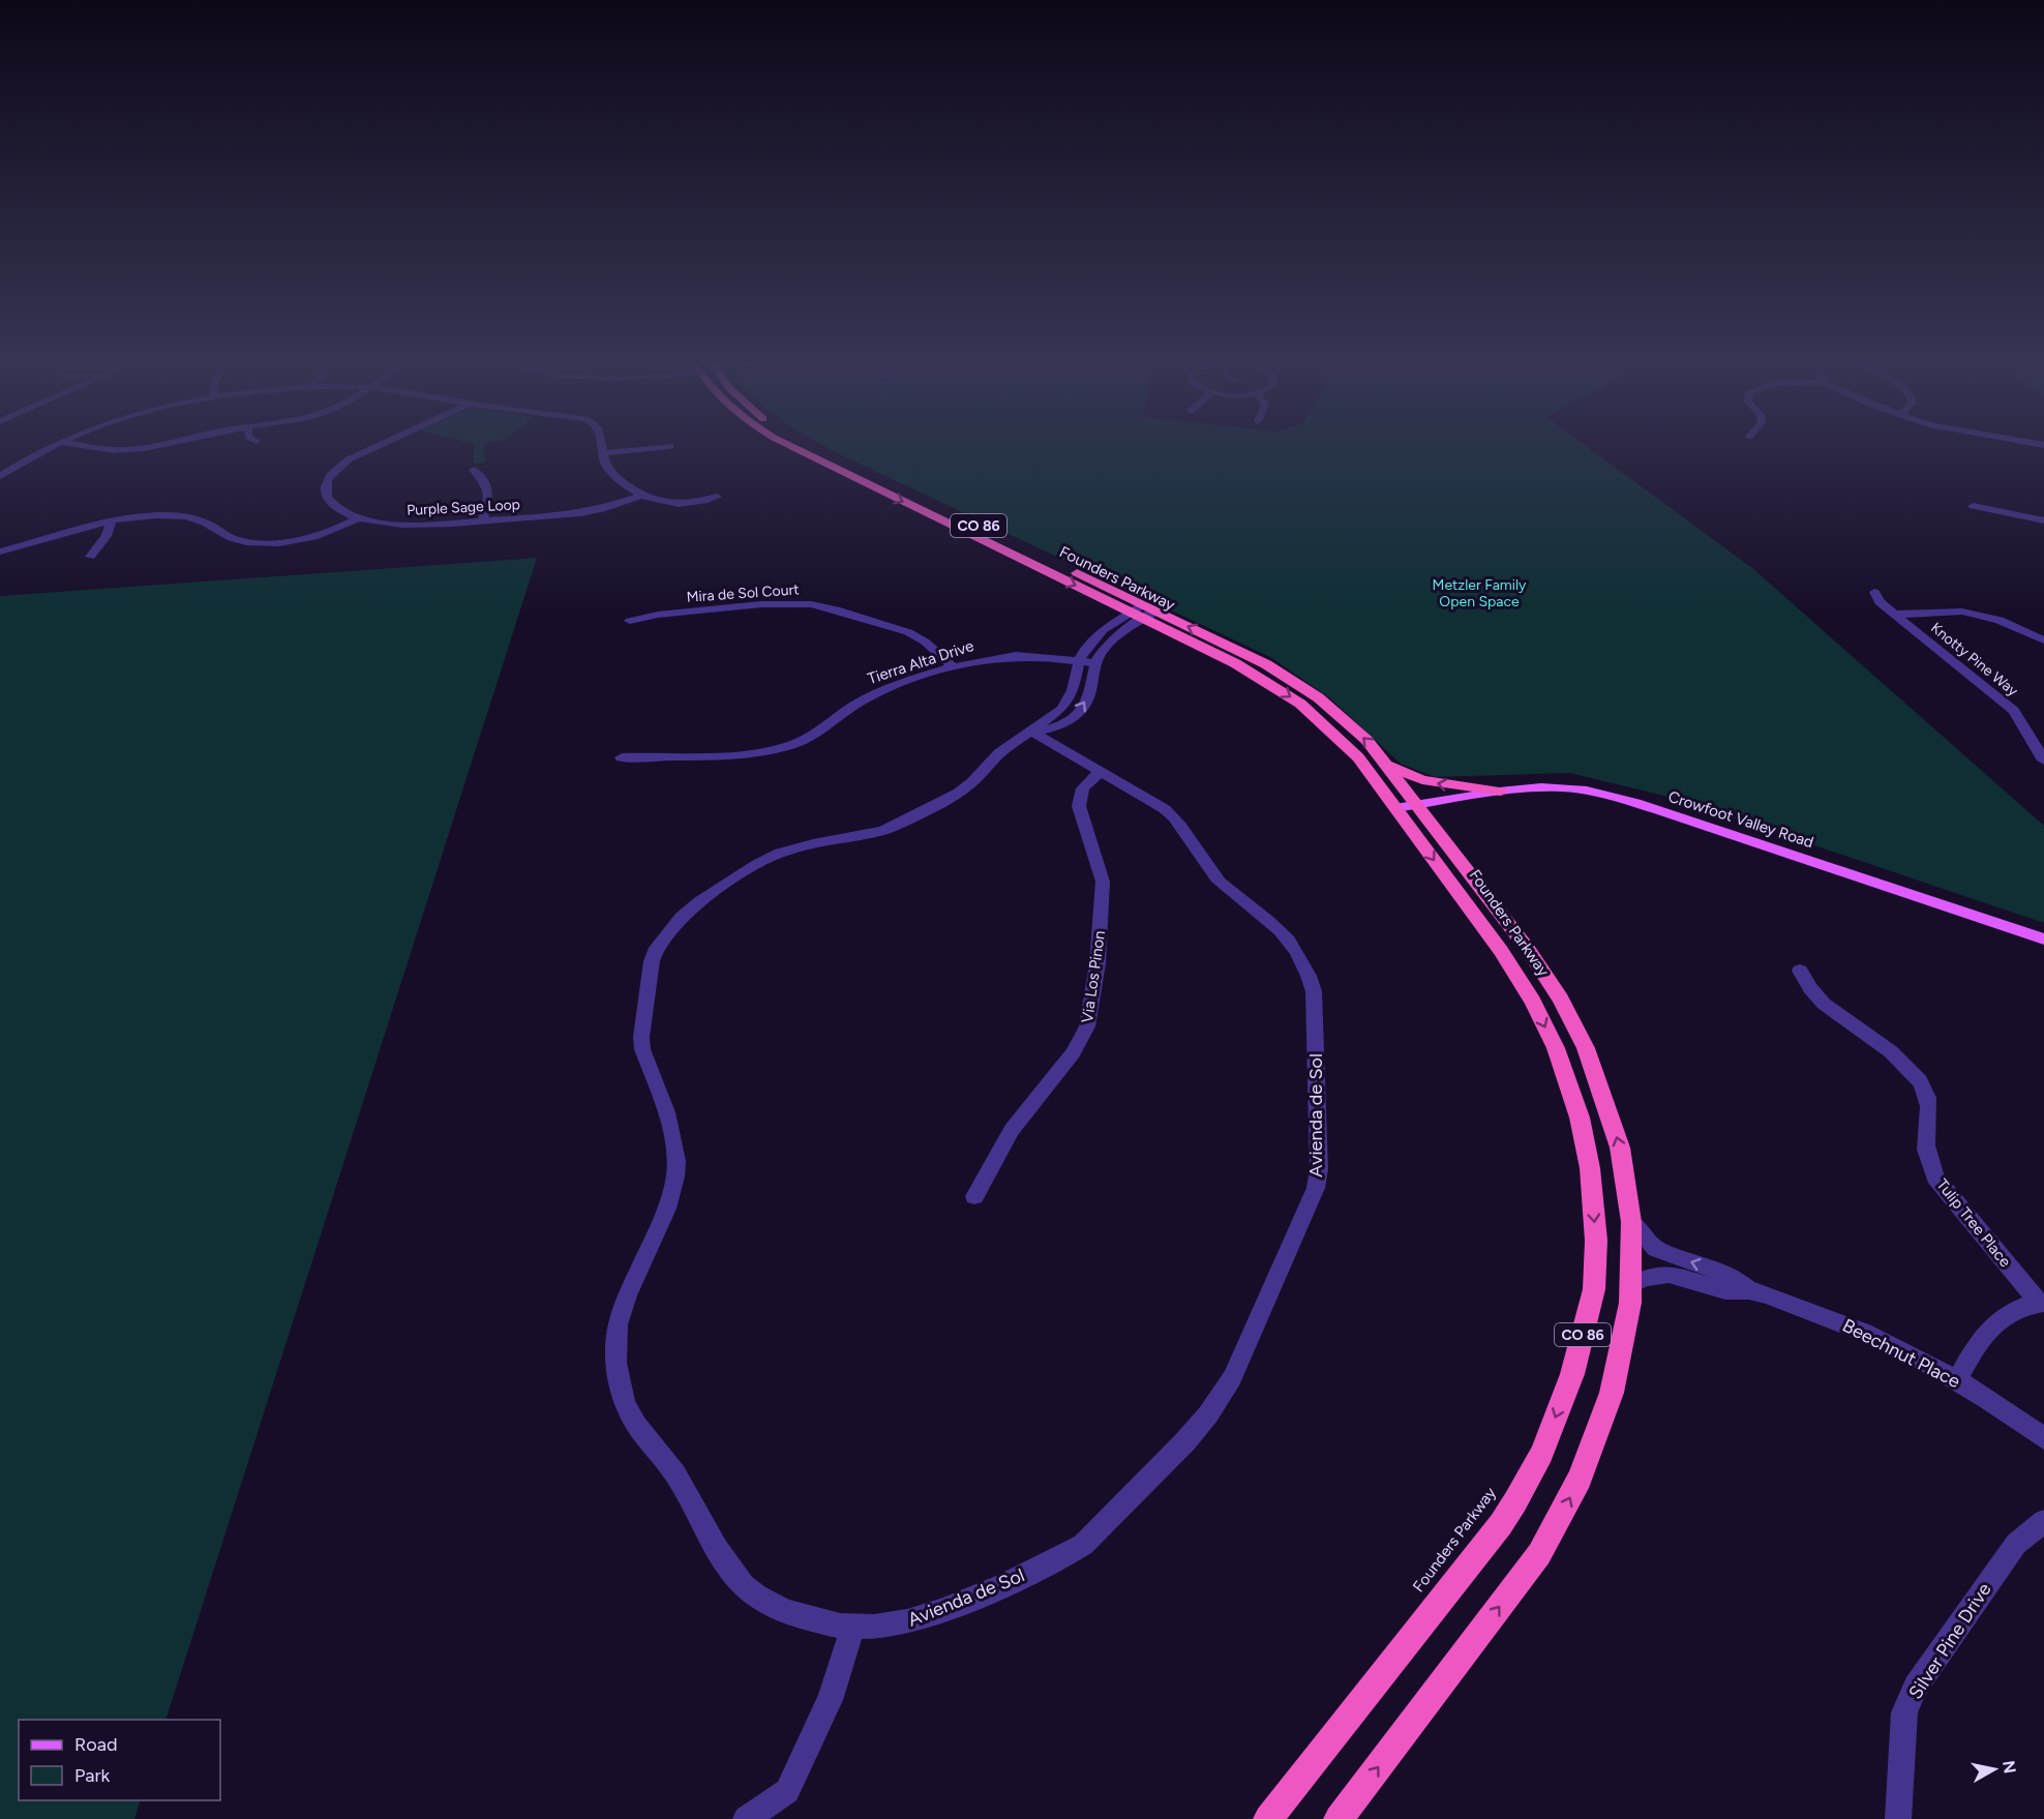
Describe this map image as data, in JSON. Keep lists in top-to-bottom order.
{
  "streets": {
    "highway": ["CO 86", "Founders Parkway"],
    "main road": ["Crowfoot Valley Road"],
    "street": [
      "Purple Sage Loop",
      "Mira de Sol Court",
      "Knotty Pine Way",
      "Tierra Alta Drive",
      "Via Los Pinon",
      "Avienda de Sol",
      "Tulip Tree Place",
      "Beechnut Place",
      "Silver Pine Drive"
    ]
  },
  "crossings": [
    ["Founders Parkway", "Crowfoot Valley Road"],
    ["Founders Parkway", "Avienda de Sol"],
    ["Founders Parkway", "Beechnut Place"],
    ["Mira de Sol Court", "Tierra Alta Drive"],
    ["Tierra Alta Drive", "Avienda de Sol"],
    ["Via Los Pinon", "Avienda de Sol"]
  ],
  "parks": ["Metzler Family Open Space"],
  "legend": ["Road", "Park"],
  "north": "right"
}
